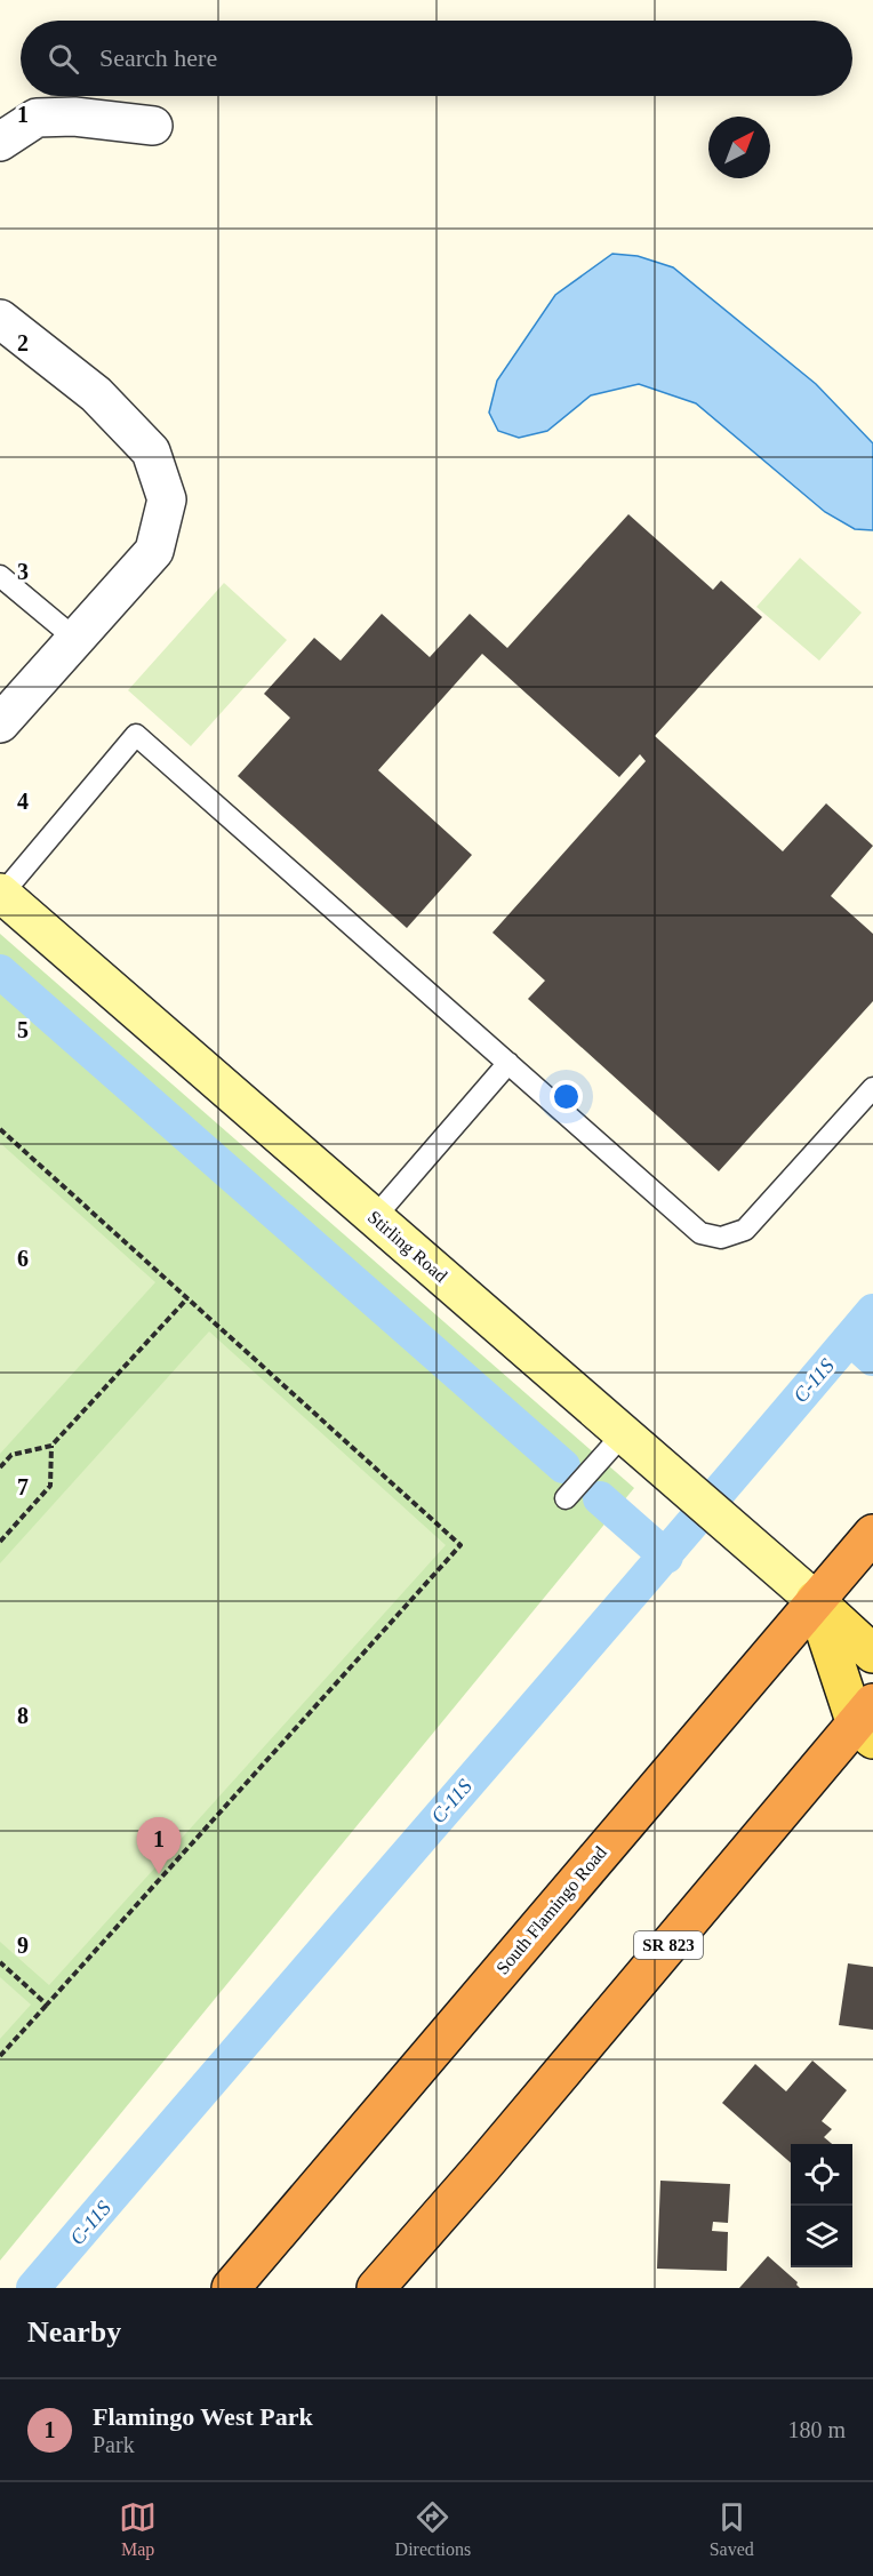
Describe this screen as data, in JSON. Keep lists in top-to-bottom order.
{
  "streets": {
    "highway": ["South Flamingo Road", "SR 823"],
    "main road": ["Stirling Road"]
  },
  "crossings": [
    ["Stirling Road", "South Flamingo Road"]
  ],
  "water": ["C-11S"],
  "north": "top right",
  "page": {
    "search": "Search here",
    "pins": "1",
    "heading": "Nearby",
    "list": [
      {
        "mark": "1",
        "name": "Flamingo West Park",
        "note": "Park",
        "value": "180 m"
      }
    ],
    "nav": ["Map", "Directions", "Saved"]
  },
  "grid": {
    "rows": [
      "1",
      "2",
      "3",
      "4",
      "5",
      "6",
      "7",
      "8",
      "9"
    ]
  }
}
